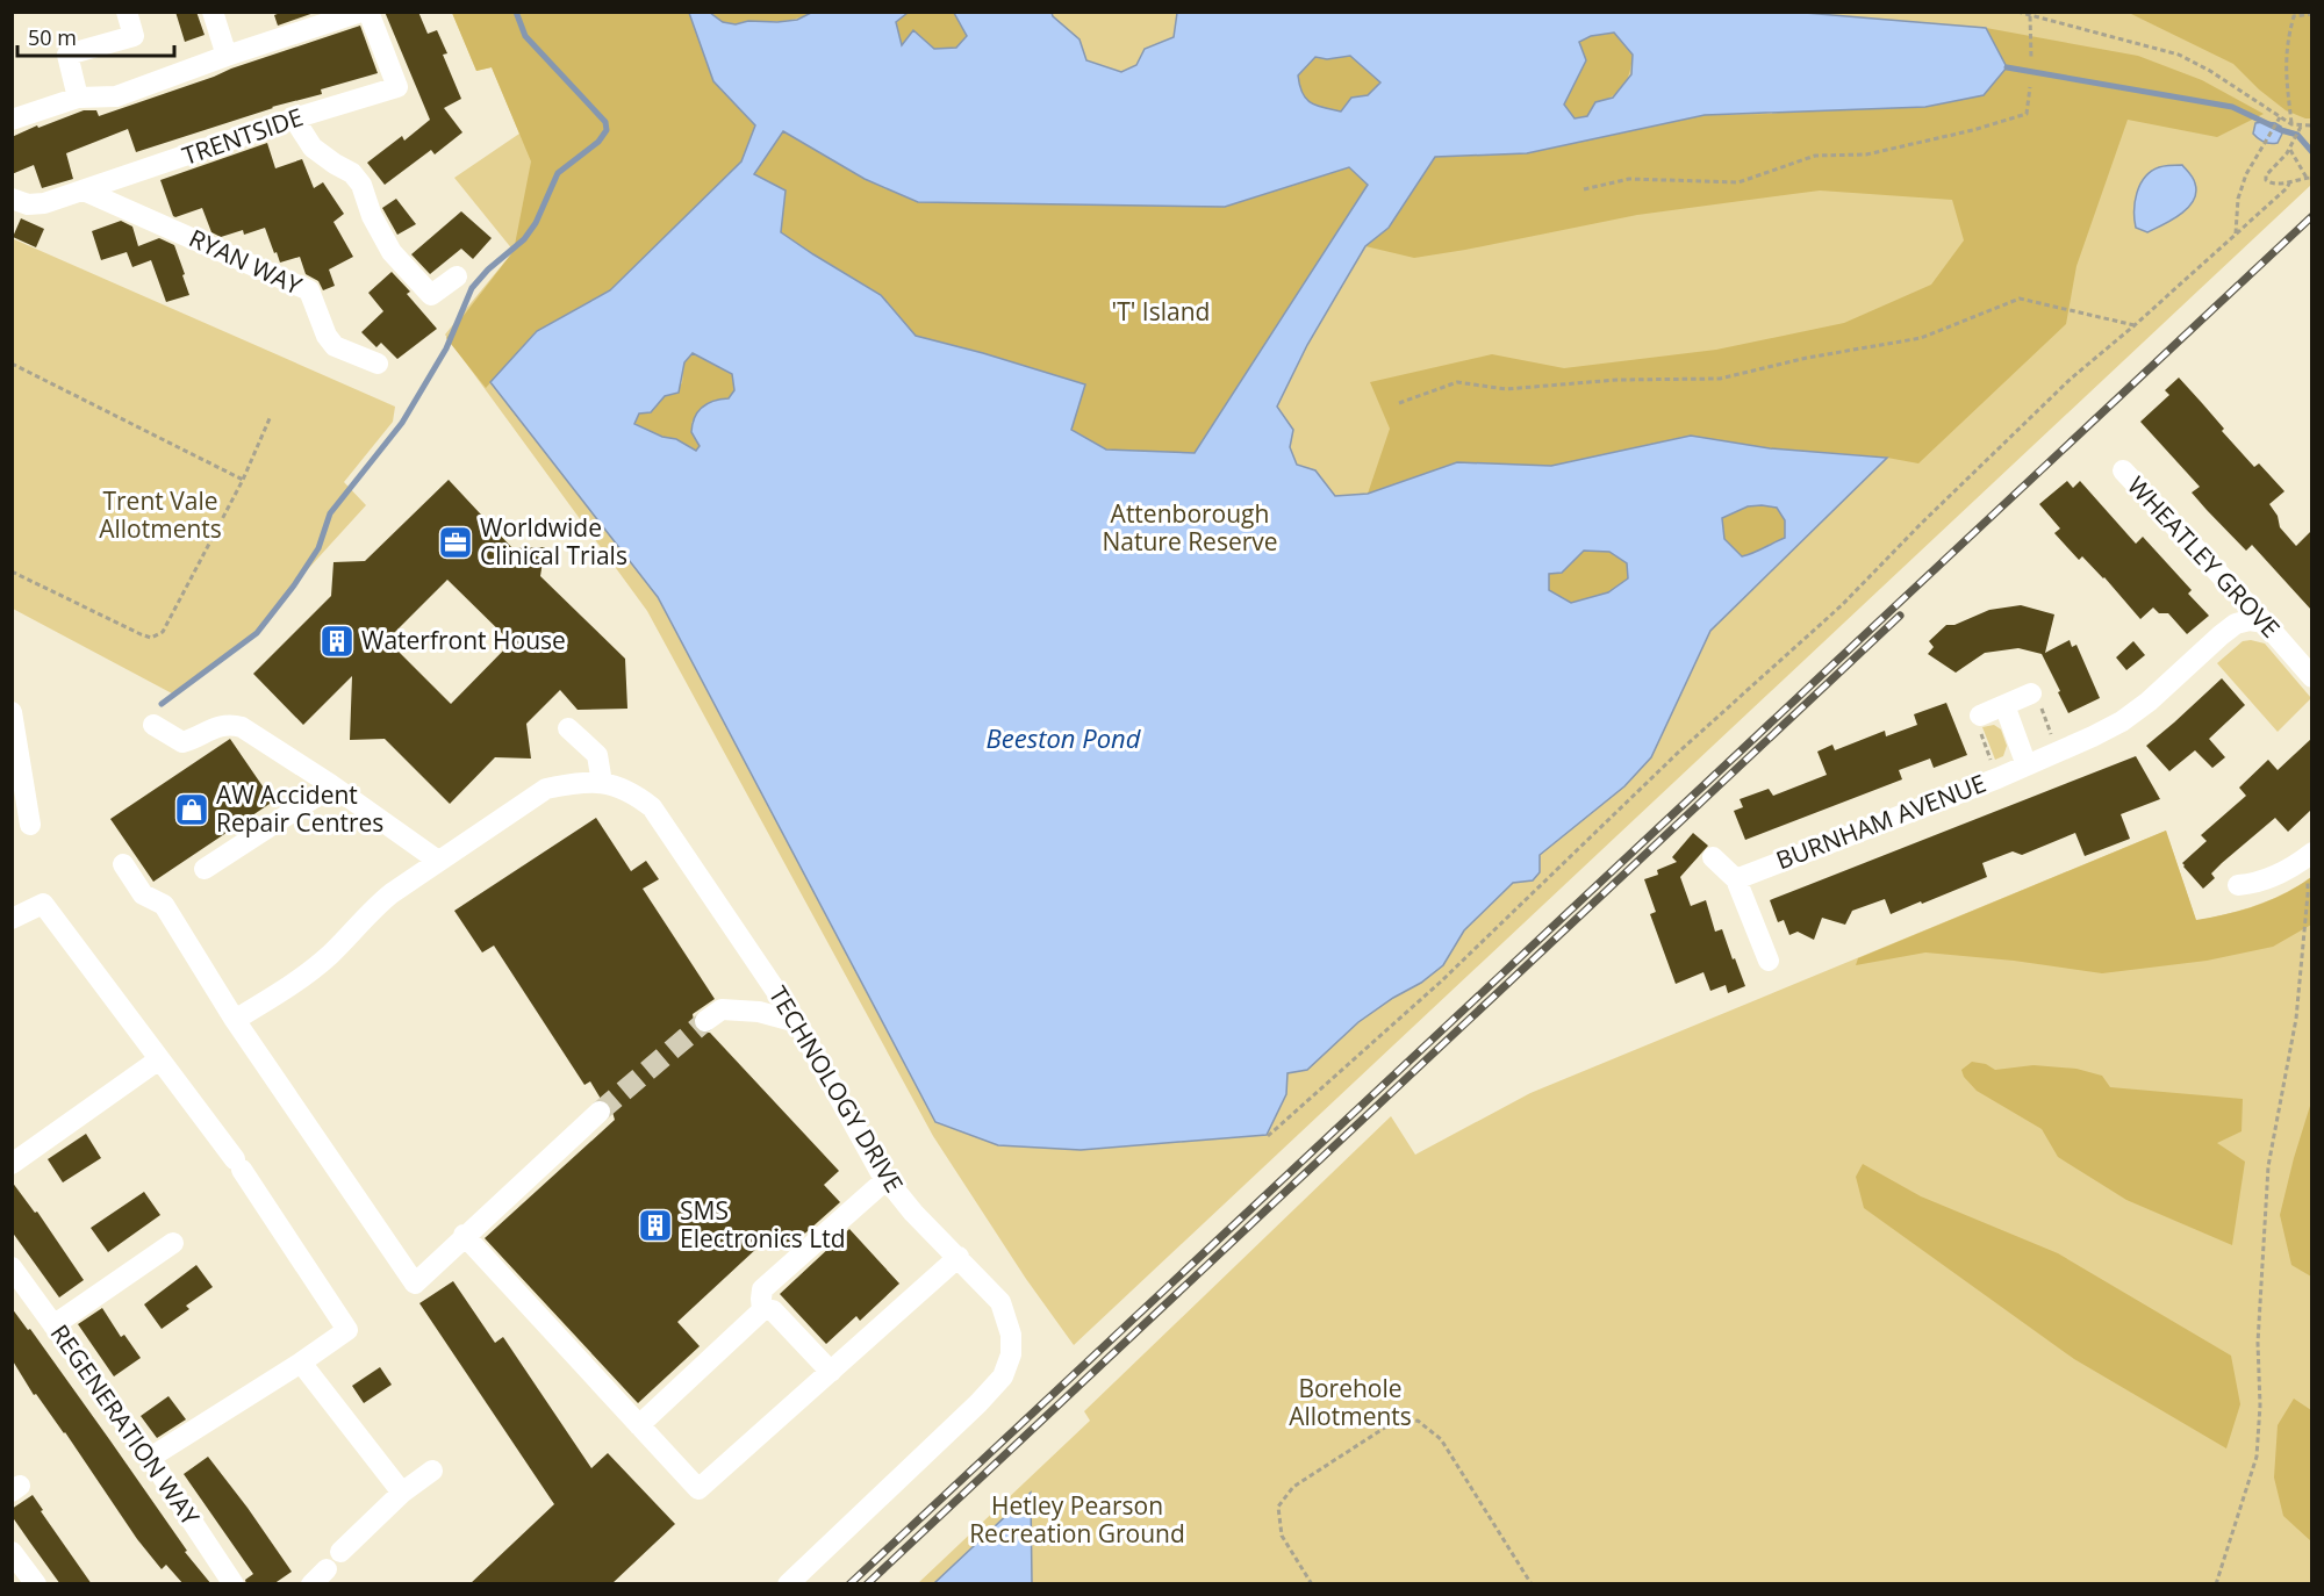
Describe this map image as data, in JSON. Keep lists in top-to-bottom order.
{
  "streets": {
    "street": [
      "TRENTSIDE",
      "RYAN WAY",
      "WHEATLEY GROVE",
      "BURNHAM AVENUE",
      "TECHNOLOGY DRIVE",
      "REGENERATION WAY"
    ]
  },
  "crossings": [
    ["TRENTSIDE", "RYAN WAY"],
    ["WHEATLEY GROVE", "BURNHAM AVENUE"]
  ],
  "water": ["Beeston Pond"],
  "parks": [
    "'T' Island",
    "Trent Vale Allotments",
    "Attenborough Nature Reserve",
    "Borehole Allotments",
    "Hetley Pearson Recreation Ground"
  ],
  "places": {
    "office": ["Worldwide Clinical Trials"],
    "building": ["Waterfront House", "SMS Electronics Ltd"],
    "shop": ["AW Accident Repair Centres"]
  },
  "scale_bar": "50 m"
}
